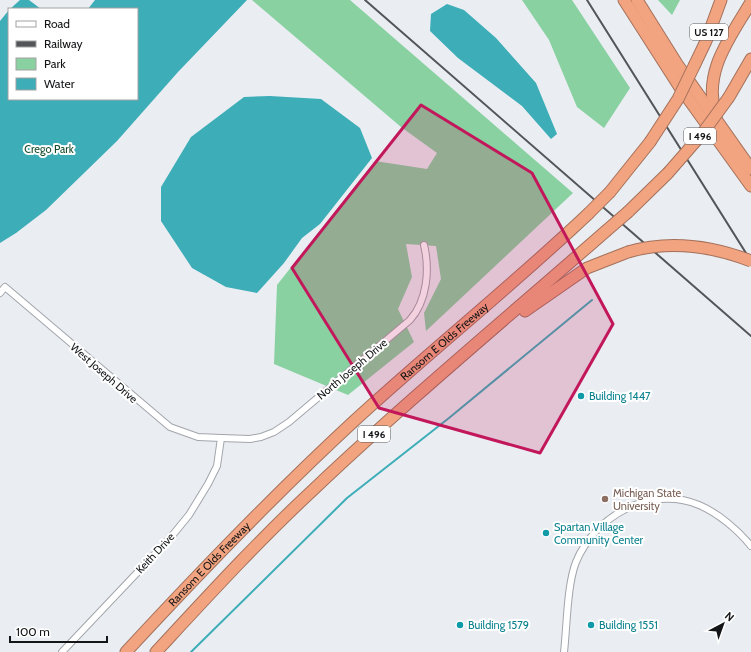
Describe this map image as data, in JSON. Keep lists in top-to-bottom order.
{
  "streets": {
    "highway": ["US 127", "I 496", "Ransom E Olds Freeway"],
    "street": ["North Joseph Drive", "West Joseph Drive", "Keith Drive"]
  },
  "crossings": [
    ["US 127", "Ransom E Olds Freeway"],
    ["North Joseph Drive", "West Joseph Drive"],
    ["North Joseph Drive", "Keith Drive"],
    ["West Joseph Drive", "Keith Drive"]
  ],
  "parks": ["Crego Park"],
  "places": [
    "Building 1447",
    "Michigan State University",
    "Spartan Village Community Center",
    "Building 1579",
    "Building 1551"
  ],
  "legend": [
    "Road",
    "Railway",
    "Park",
    "Water"
  ],
  "scale_bar": "100 m",
  "north": "top right"
}
